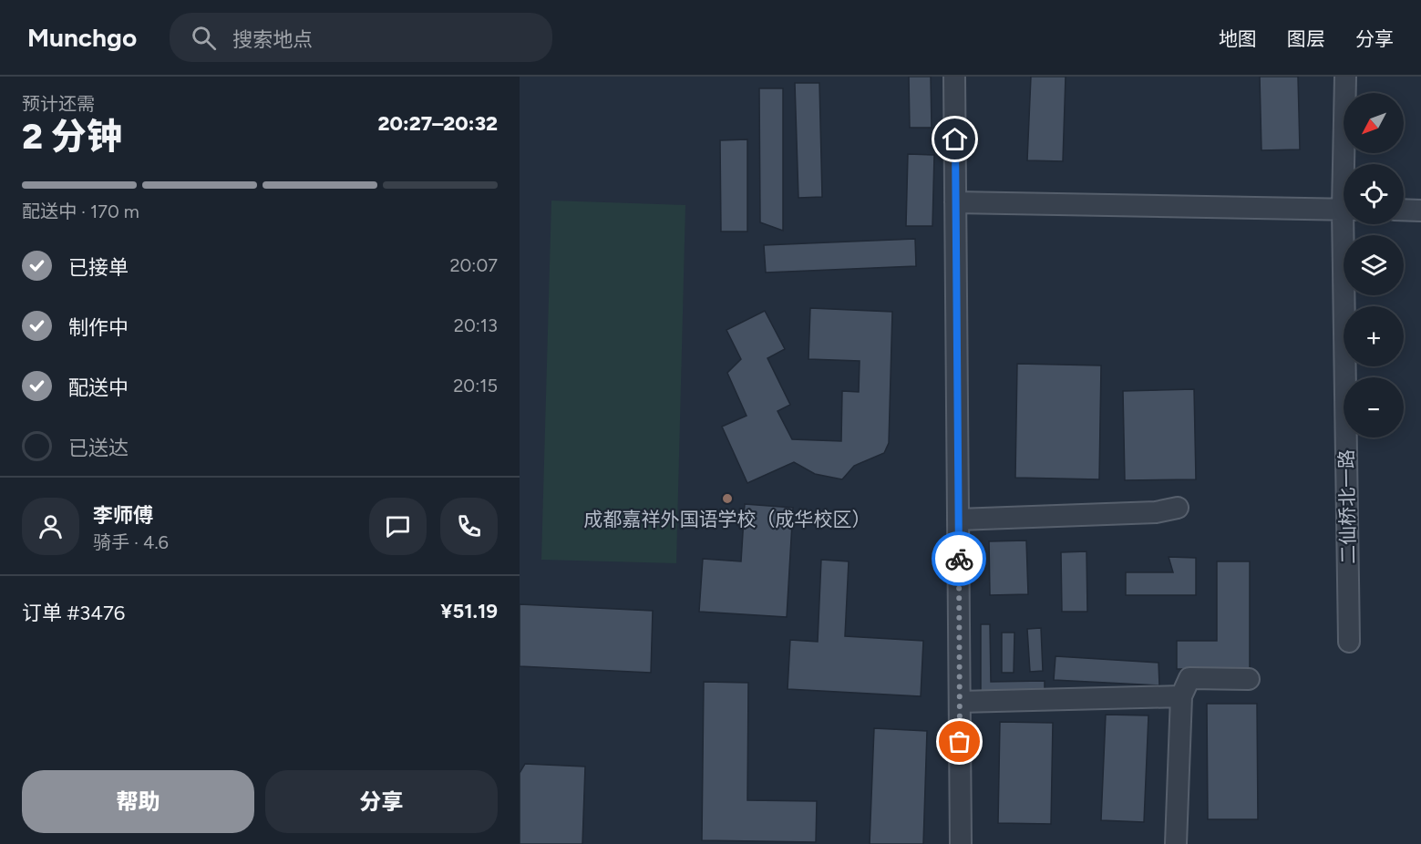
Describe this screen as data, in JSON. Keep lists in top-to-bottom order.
{
  "streets": {
    "street": ["二仙桥北一路"]
  },
  "places": ["成都嘉祥外国语学校（成华校区）"],
  "north": "bottom left",
  "page": {
    "header": "Munchgo",
    "search": "搜索地点",
    "nav": ["地图", "图层", "分享"],
    "heading": ["2 分钟", "预计还需", "20:27–20:32"],
    "panel": [
      "李师傅",
      "骑手 · 4.6",
      "订单 #3476",
      "¥51.19"
    ],
    "map_buttons": ["+", "−"],
    "bar": "配送中 · 170 m",
    "list": [
      ["已接单", "20:07"],
      ["制作中", "20:13"],
      ["配送中", "20:15"],
      "已送达"
    ],
    "buttons": ["帮助", "分享"]
  }
}
